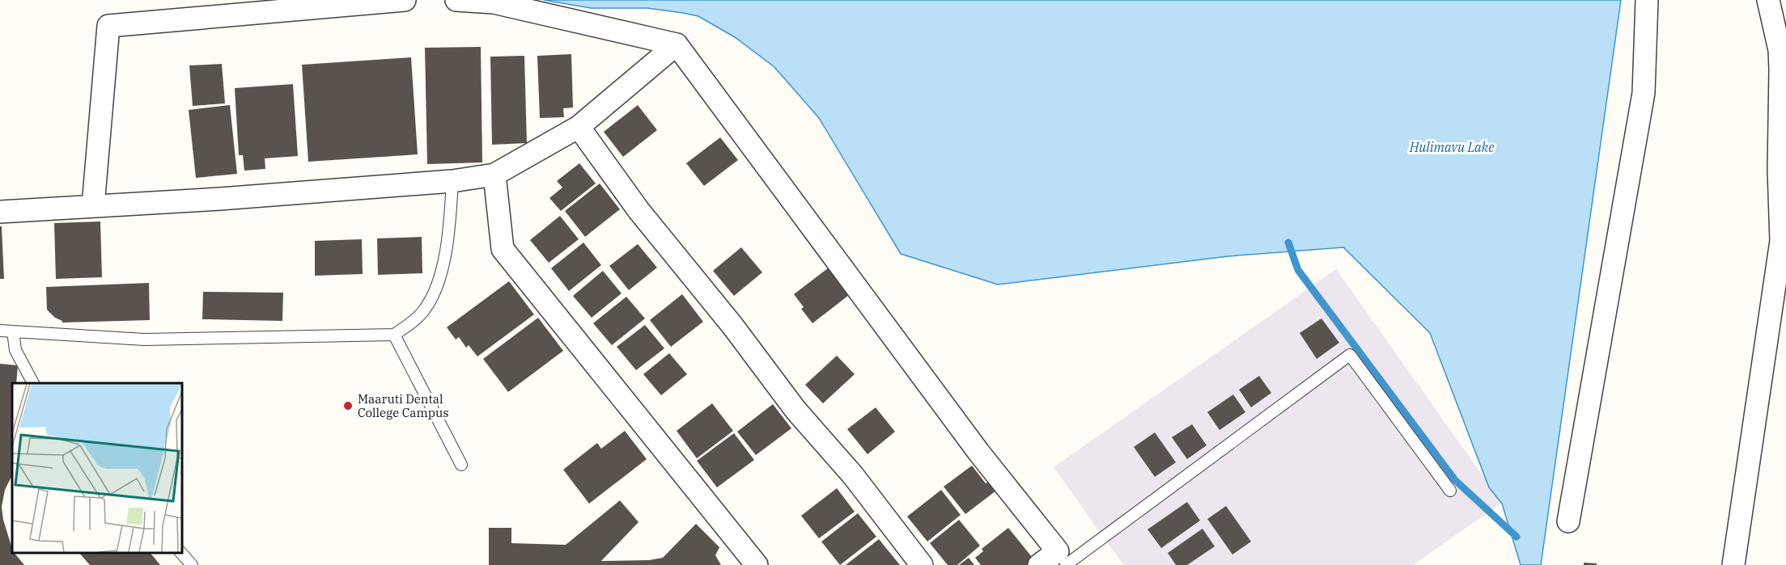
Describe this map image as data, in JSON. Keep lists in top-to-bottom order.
{
  "water": ["Hulimavu Lake"],
  "places": ["Maaruti Dental College Campus"]
}
